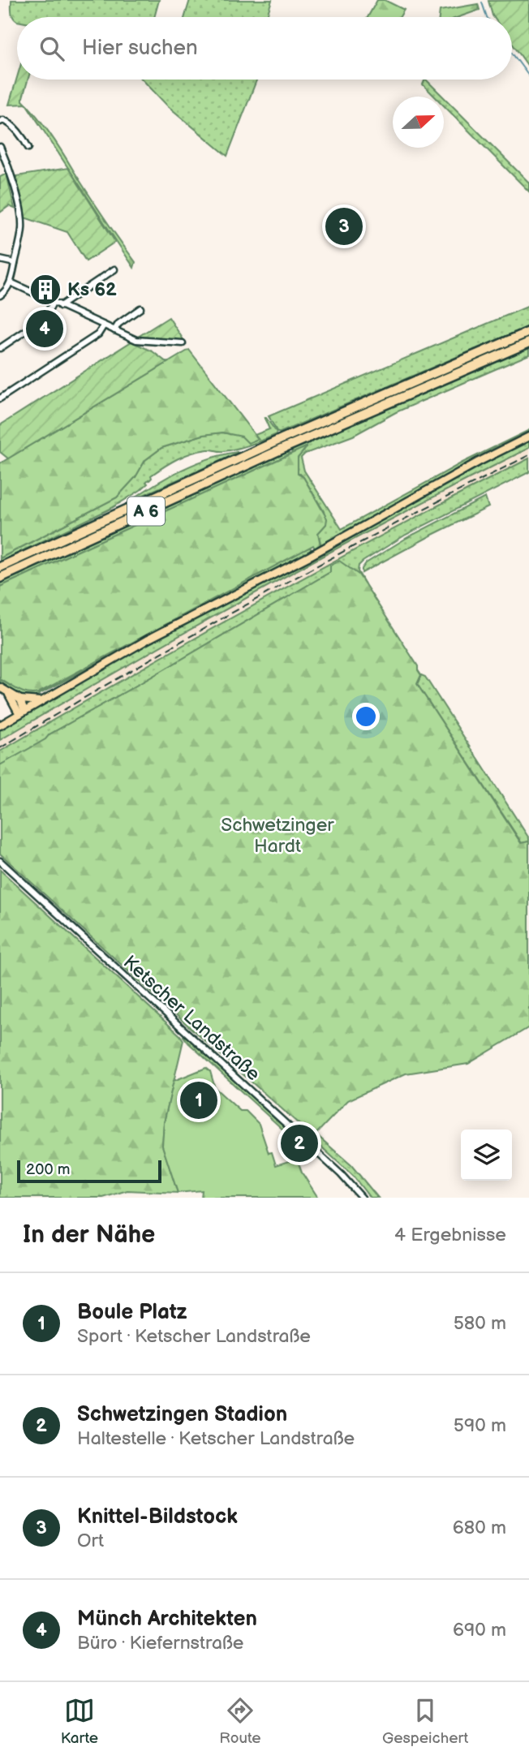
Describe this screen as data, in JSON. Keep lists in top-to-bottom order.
{
  "streets": {
    "highway": ["A 6"],
    "street": ["Ketscher Landstraße"]
  },
  "parks": ["Schwetzinger Hardt"],
  "places": {
    "building": ["Ks 62"]
  },
  "scale_bar": "200 m",
  "north": "right",
  "page": {
    "search": "Hier suchen",
    "pins": [
      "3",
      "4",
      "1",
      "2"
    ],
    "scale": "200 m",
    "heading": ["In der Nähe", "4 Ergebnisse"],
    "list": [
      {
        "mark": "1",
        "name": "Boule Platz",
        "note": "Sport · Ketscher Landstraße",
        "value": "580 m"
      },
      {
        "mark": "2",
        "name": "Schwetzingen Stadion",
        "note": "Haltestelle · Ketscher Landstraße",
        "value": "590 m"
      },
      {
        "mark": "3",
        "name": "Knittel-Bildstock",
        "note": "Ort",
        "value": "680 m"
      },
      {
        "mark": "4",
        "name": "Münch Architekten",
        "note": "Büro · Kiefernstraße",
        "value": "690 m"
      }
    ],
    "nav": ["Karte", "Route", "Gespeichert"]
  }
}
